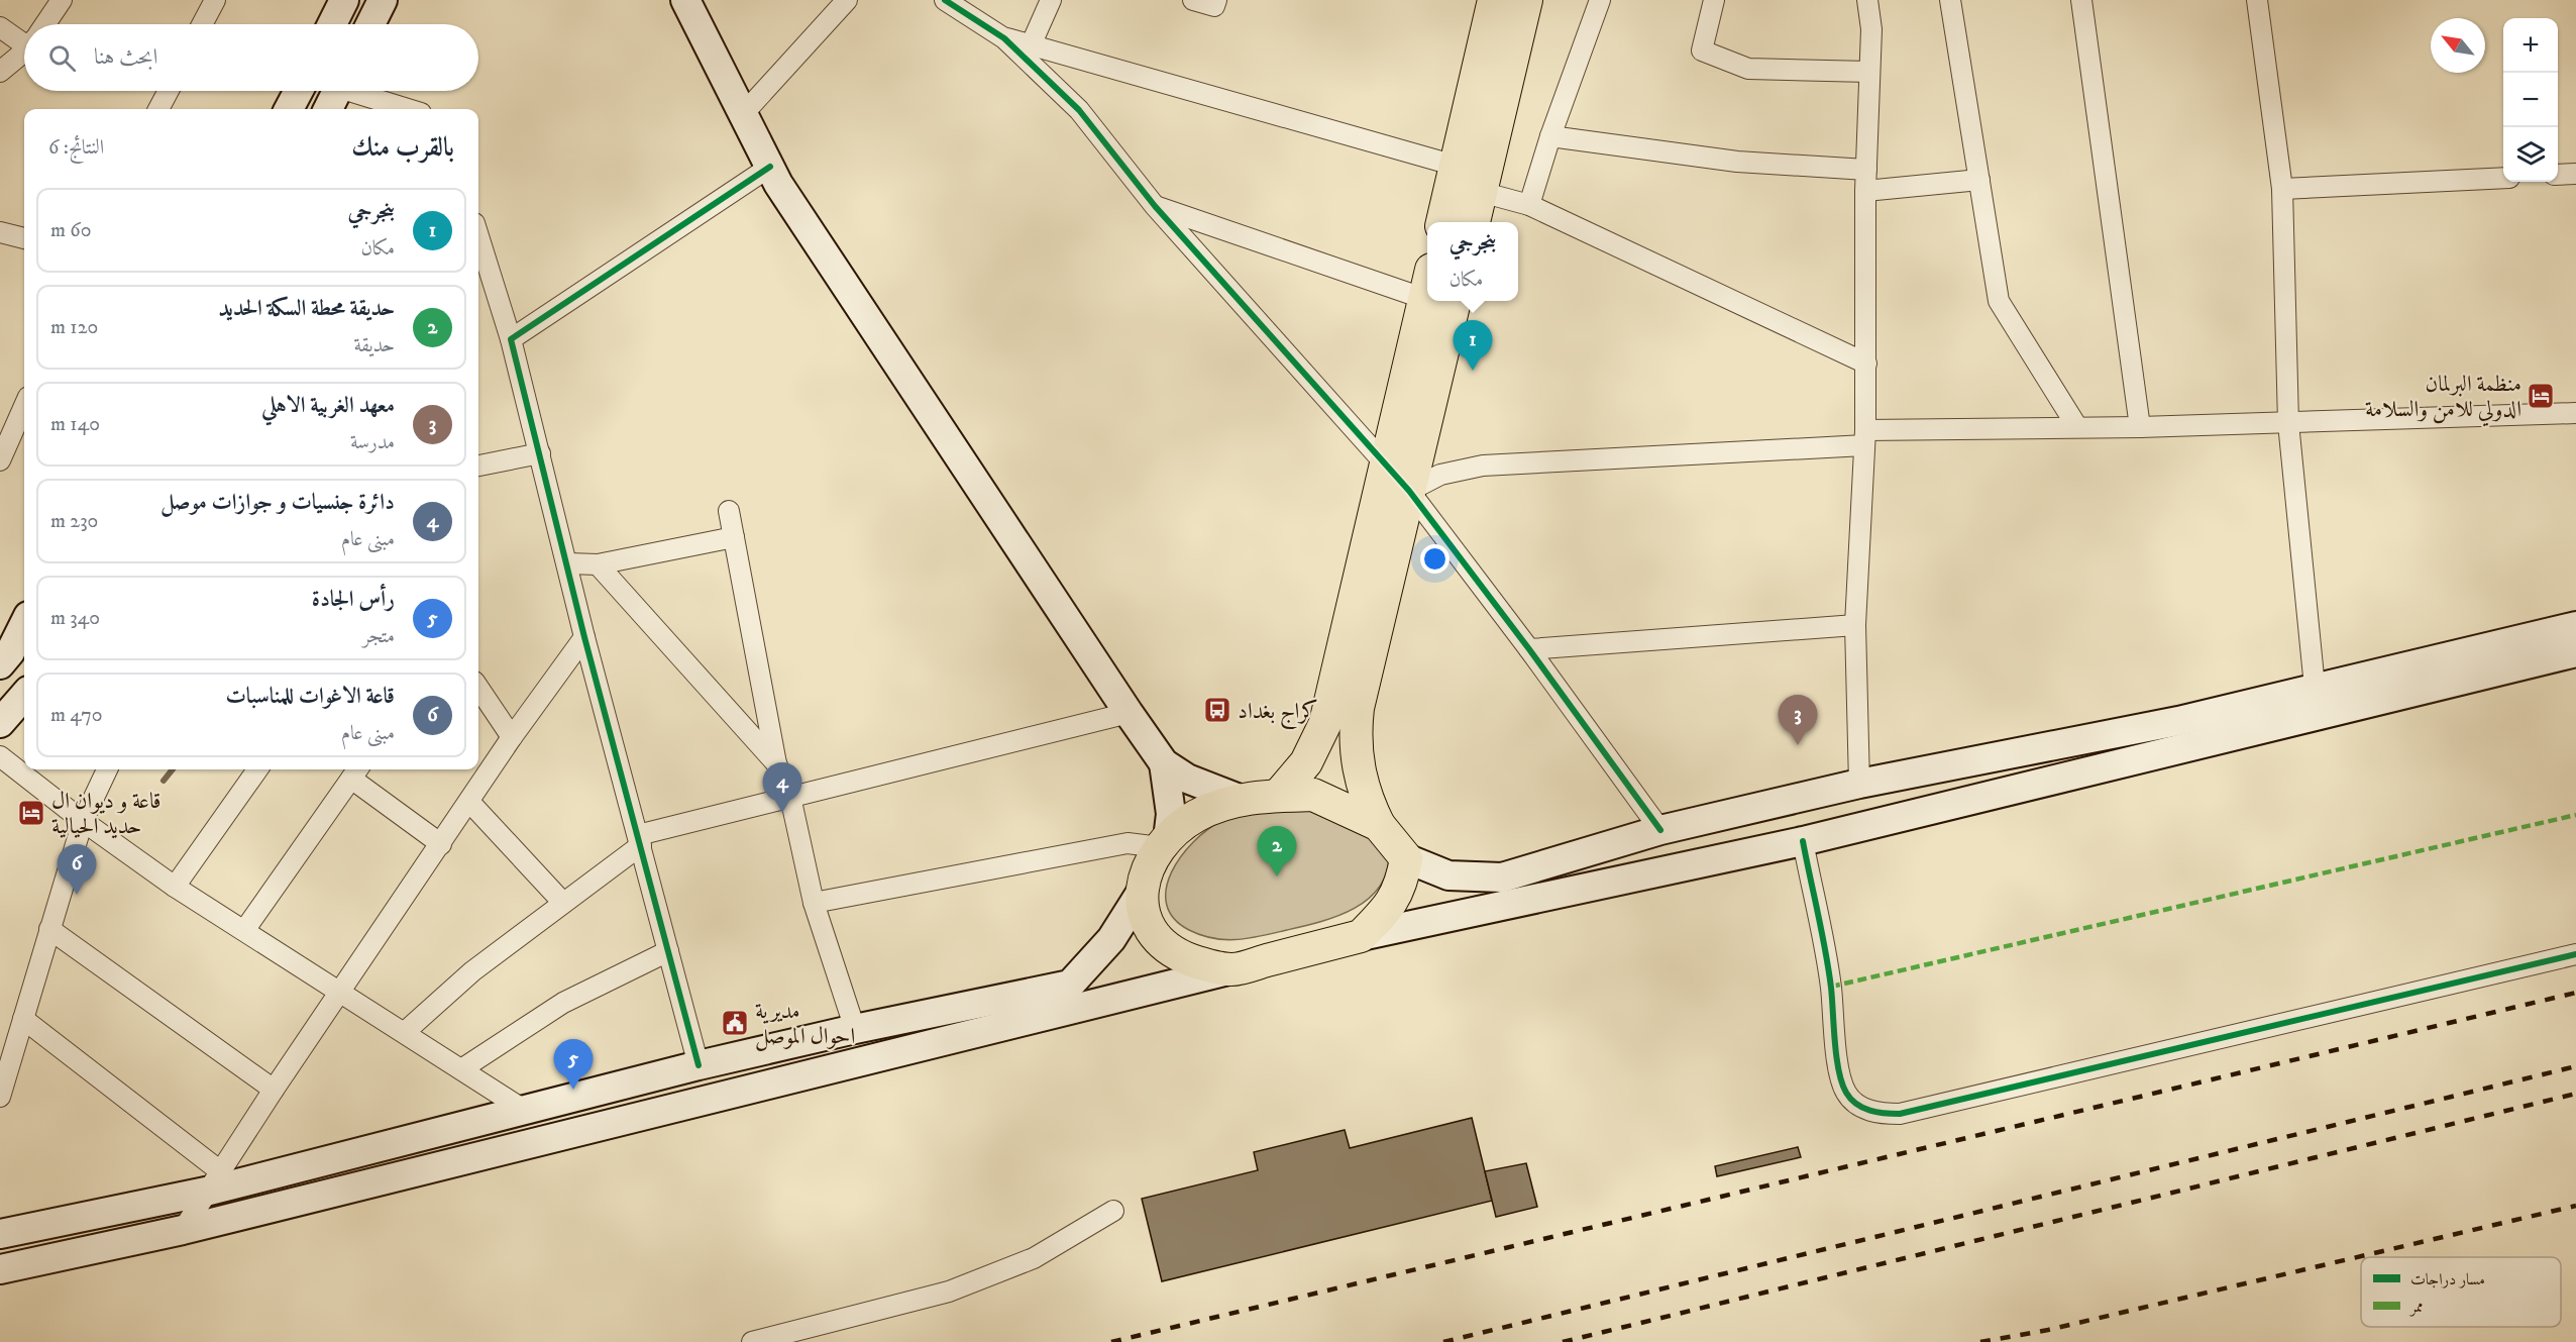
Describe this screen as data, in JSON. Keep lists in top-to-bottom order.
{
  "places": {
    "hotel": ["منظمة البرلمان الدولي للامن والسلامة", "قاعة و ديوان ال حديد الحيالية"],
    "bus stop": ["كراج بغداد"],
    "public building": ["مديرية احوال الموصل"]
  },
  "legend": ["مسار دراجات", "ممر"],
  "north": "top left",
  "page": {
    "map_buttons": ["+", "−"],
    "search": "ابحث هنا",
    "heading": ["بالقرب منك", "النتائج: 6"],
    "list": [
      {
        "mark": "1",
        "name": "بنجرجي",
        "note": "مكان",
        "value": "60 m"
      },
      {
        "mark": "2",
        "name": "حديقة محطة السكة الحديد",
        "note": "حديقة",
        "value": "120 m"
      },
      {
        "mark": "3",
        "name": "معهد الغربية الاهلي",
        "note": "مدرسة",
        "value": "140 m"
      },
      {
        "mark": "4",
        "name": "دائرة جنسيات و جوازات موصل",
        "note": "مبنى عام",
        "value": "230 m"
      },
      {
        "mark": "5",
        "name": "رأس الجادة",
        "note": "متجر",
        "value": "340 m"
      },
      {
        "mark": "6",
        "name": "قاعة الاغوات للمناسبات",
        "note": "مبنى عام",
        "value": "470 m"
      }
    ],
    "popup": ["بنجرجي", "مكان"],
    "pins": [
      "1",
      "3",
      "4",
      "2",
      "6",
      "5"
    ]
  }
}
